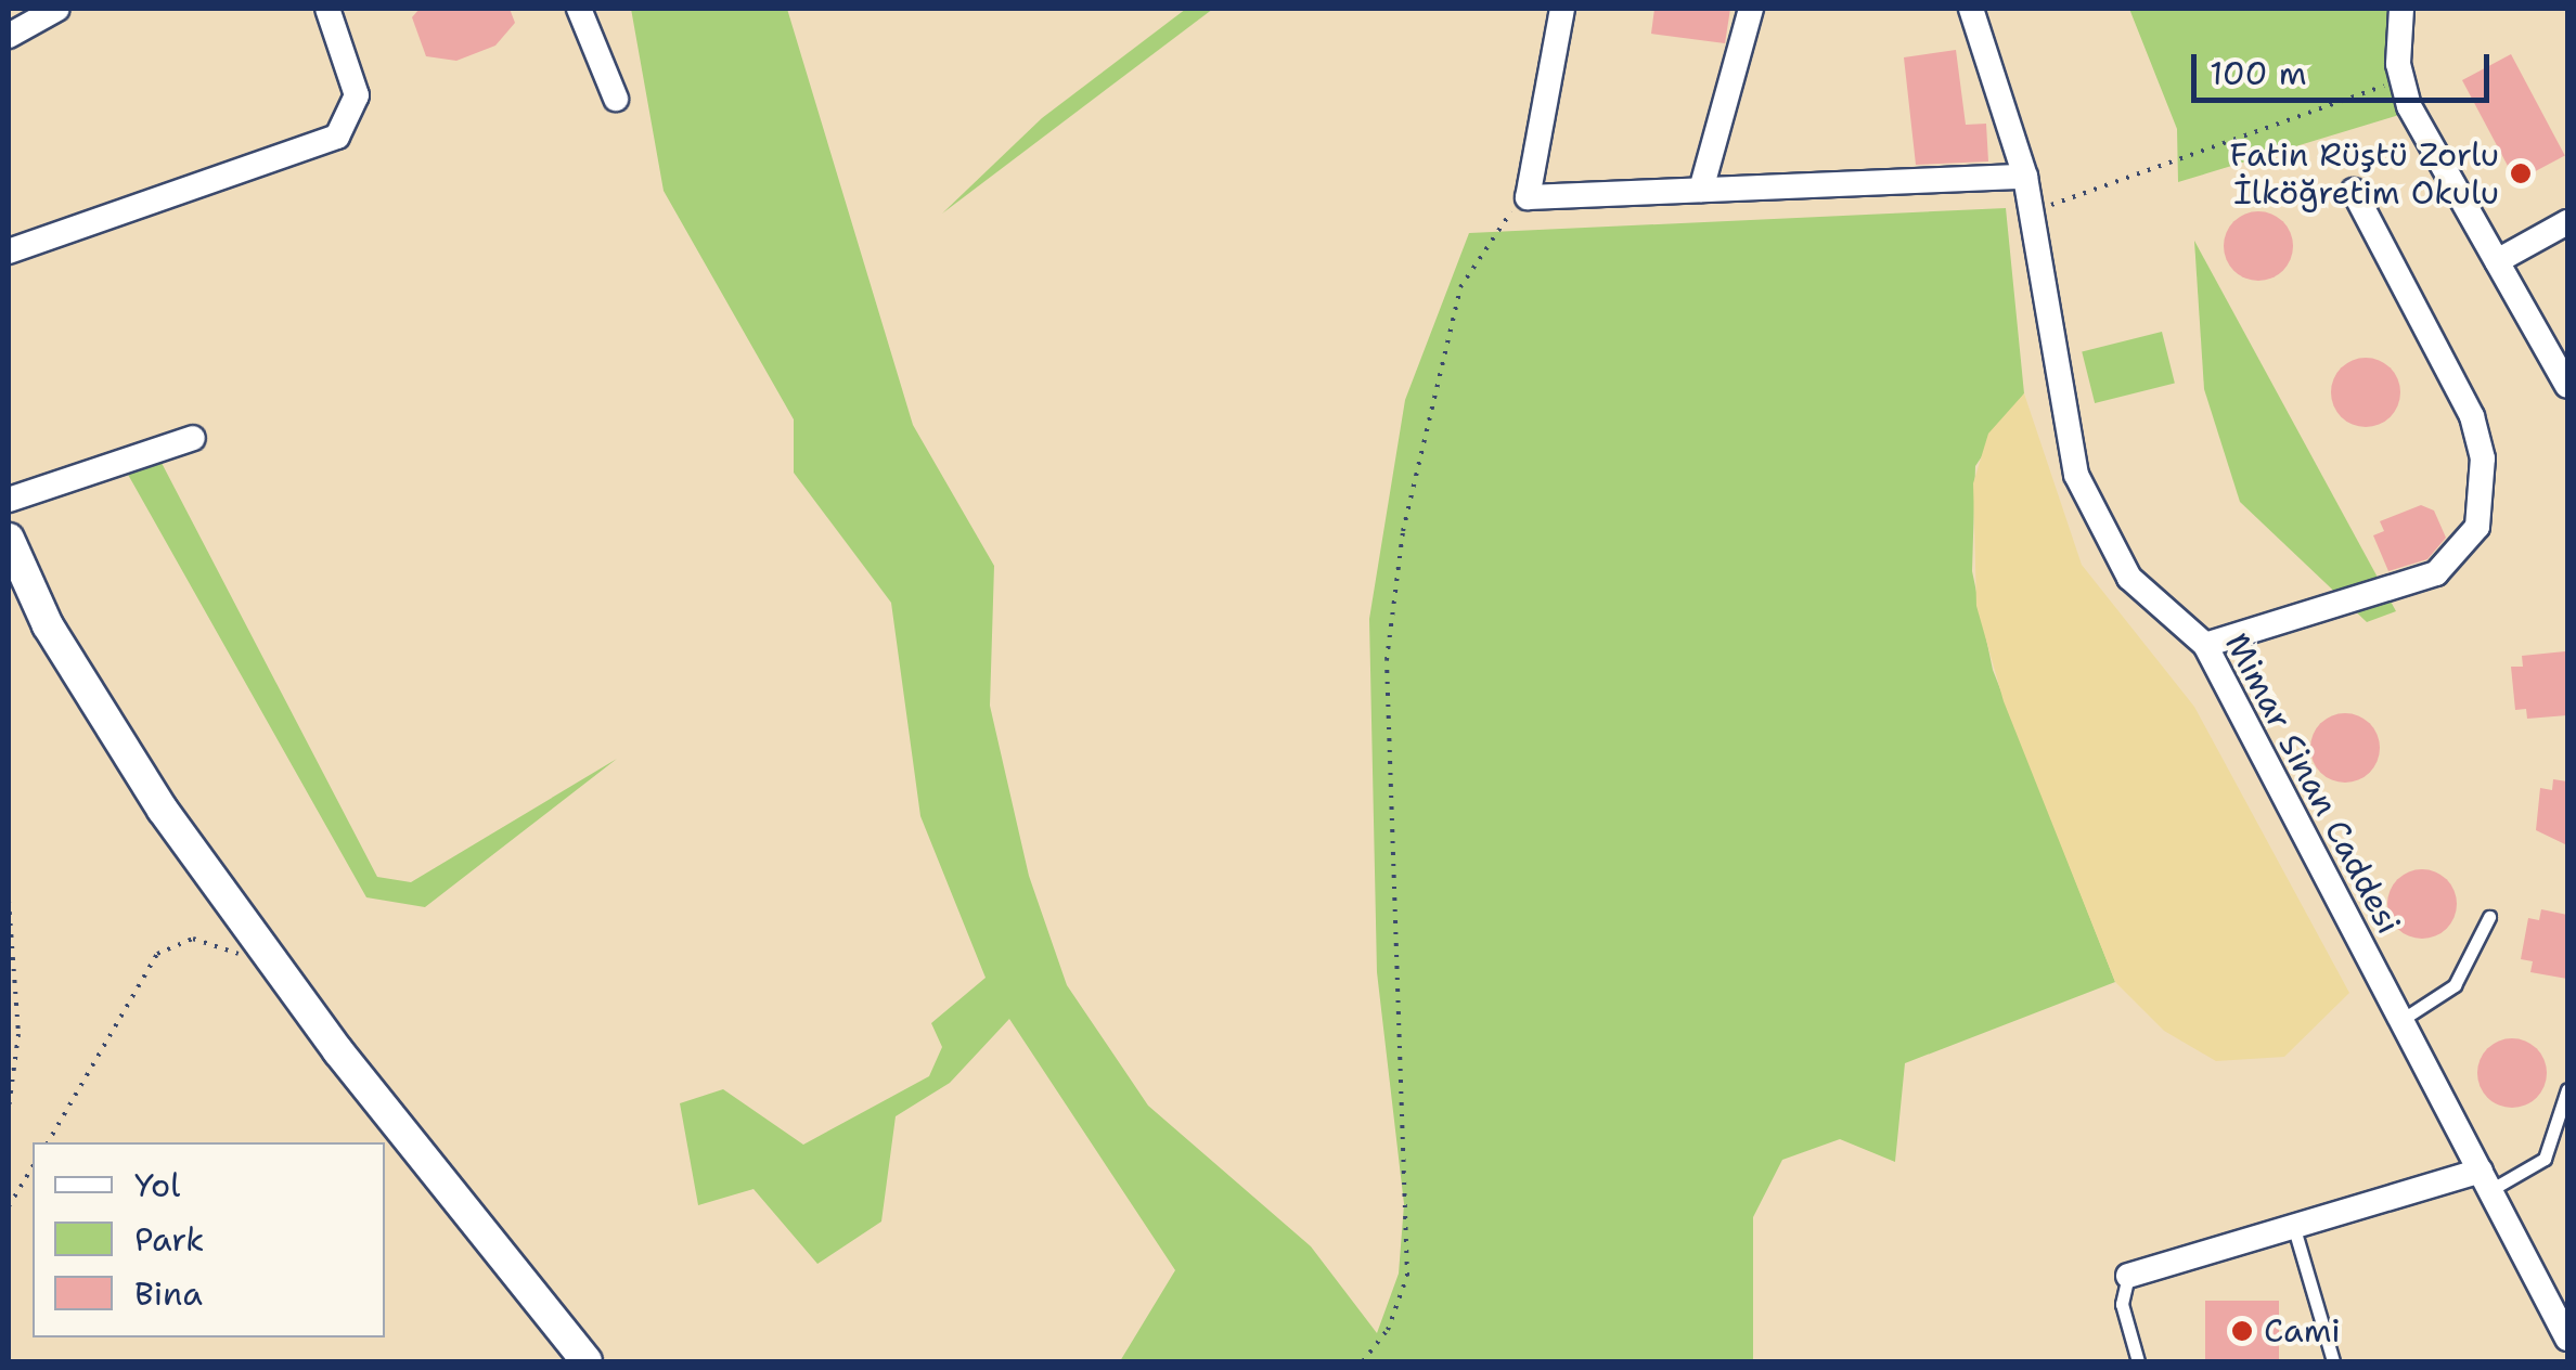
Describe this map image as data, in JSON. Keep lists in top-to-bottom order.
{
  "streets": {
    "street": ["Mimar Sinan Caddesi"]
  },
  "places": ["Fatin Rüştü Zorlu İlköğretim Okulu", "Cami"],
  "legend": ["Yol", "Park", "Bina"],
  "scale_bar": "100 m"
}
